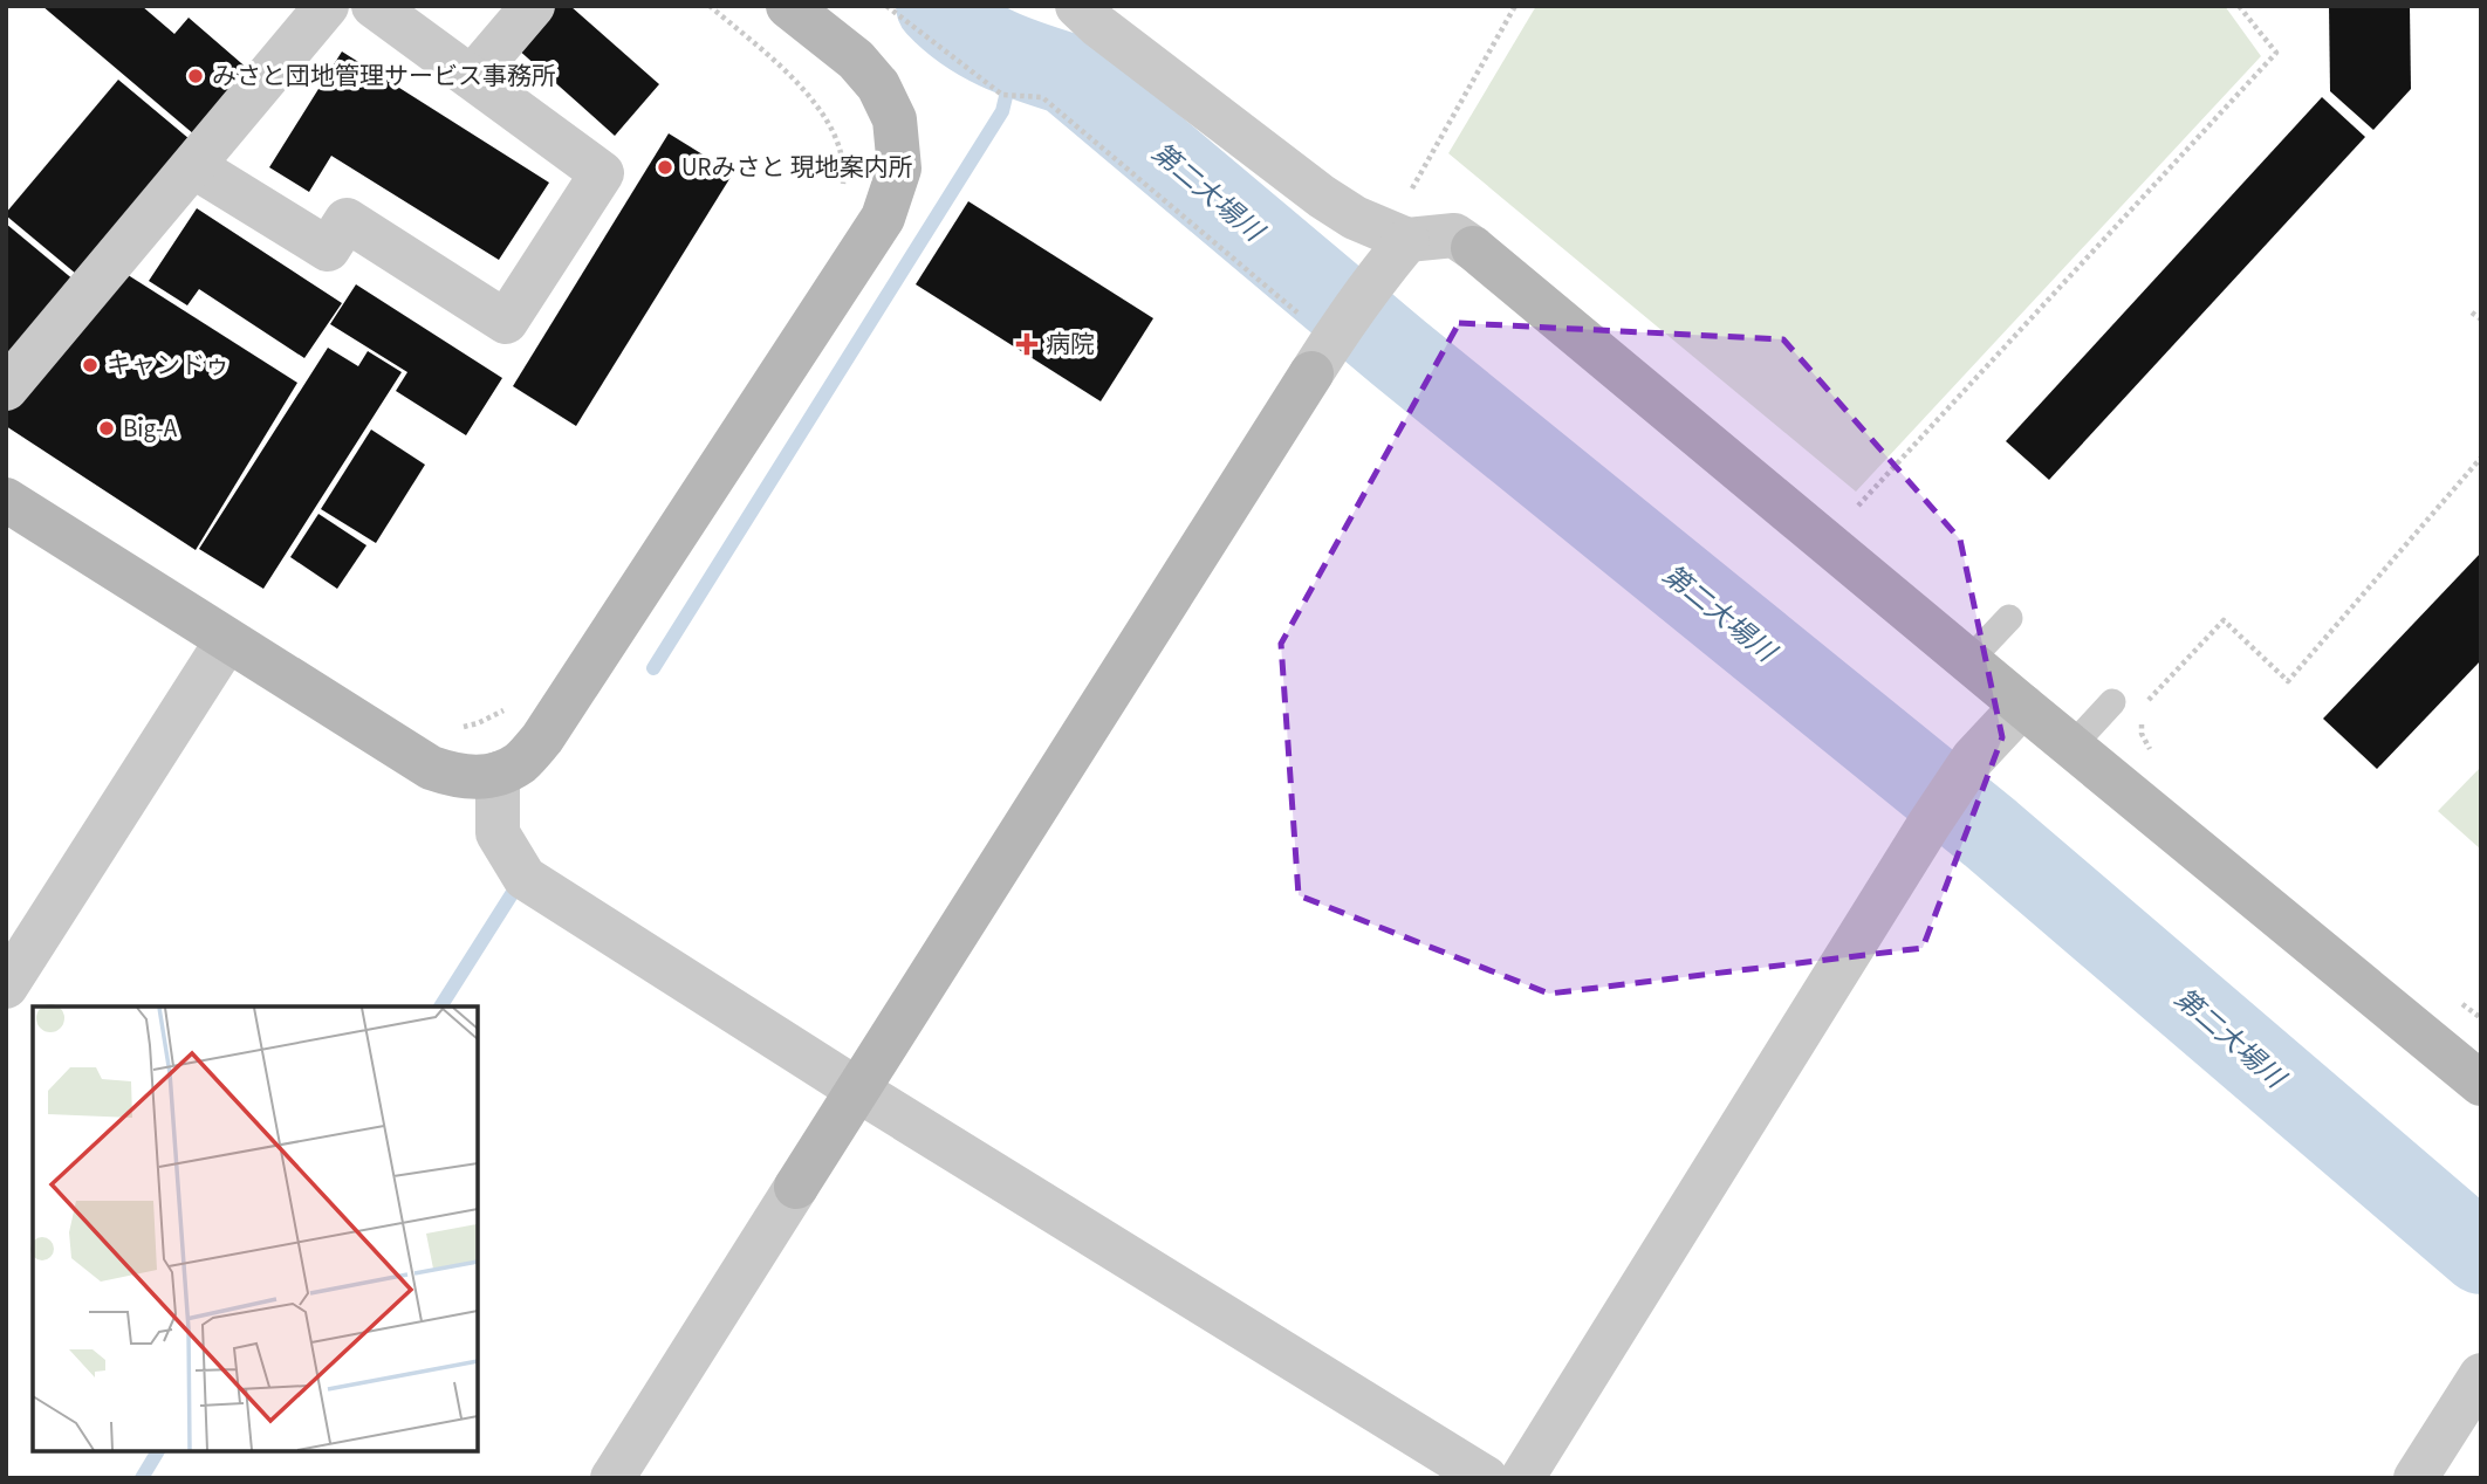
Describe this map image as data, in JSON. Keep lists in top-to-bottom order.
{
  "water": ["第二大場川"],
  "places": {
    "other": [
      "みさと団地管理サービス事務所",
      "URみさと 現地案内所",
      "キャンドゥ",
      "Big-A"
    ],
    "health": ["病院"]
  }
}
